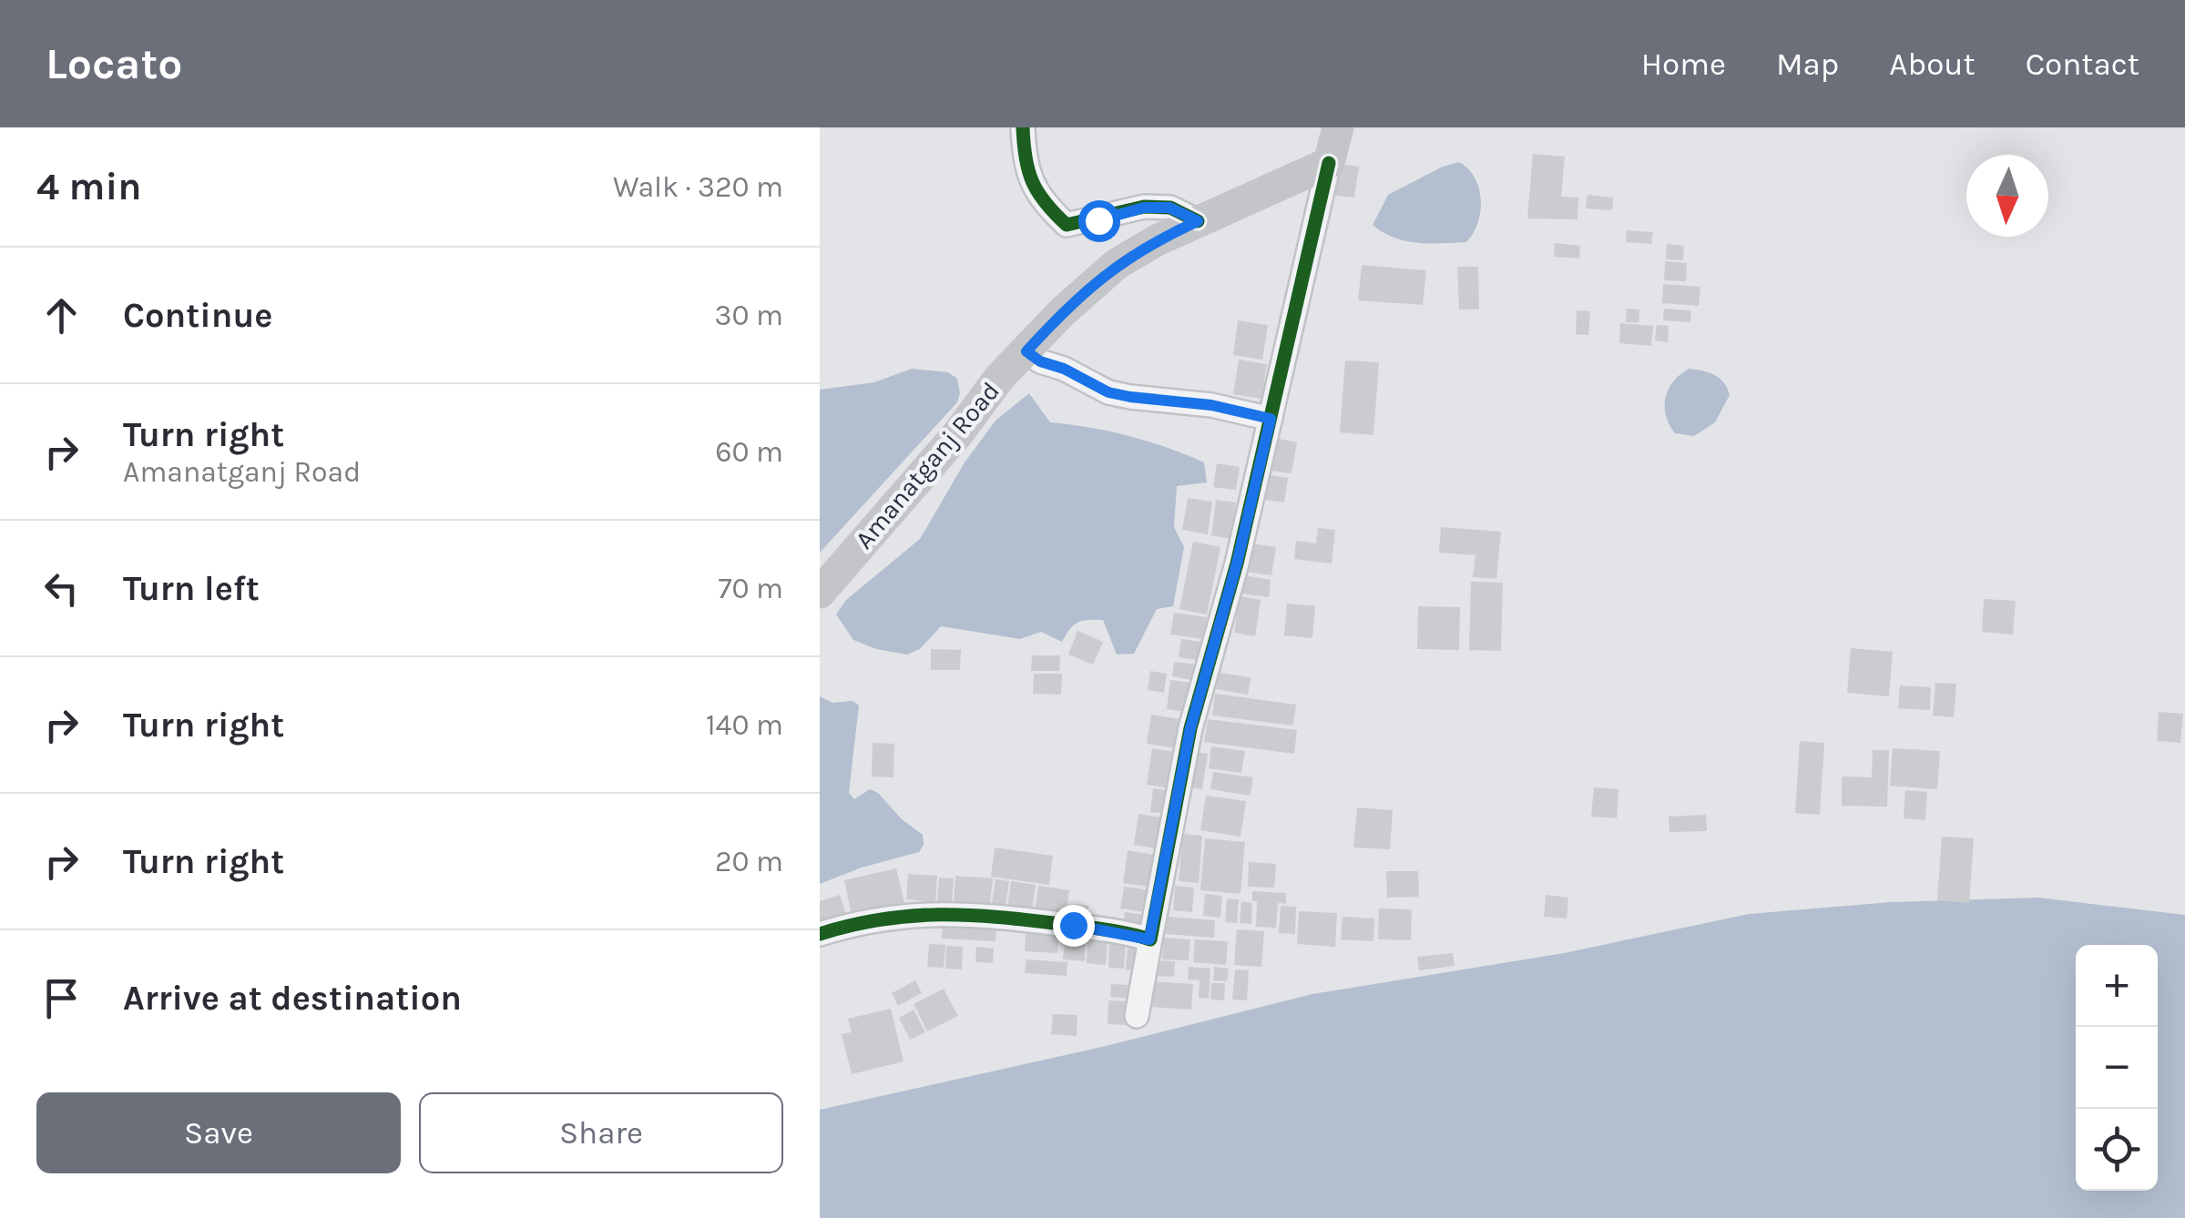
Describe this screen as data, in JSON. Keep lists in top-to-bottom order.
{
  "streets": {
    "main road": ["Amanatganj Road"]
  },
  "north": "bottom",
  "page": {
    "header": "Locato",
    "nav": [
      "Home",
      "Map",
      "About",
      "Contact"
    ],
    "heading": ["4 min", "Walk · 320 m"],
    "list": [
      ["Continue", "30 m"],
      ["Turn right", "Amanatganj Road", "60 m"],
      ["Turn left", "70 m"],
      ["Turn right", "140 m"],
      ["Turn right", "20 m"],
      "Arrive at destination"
    ],
    "map_buttons": ["+", "−"],
    "buttons": ["Save", "Share"]
  }
}
